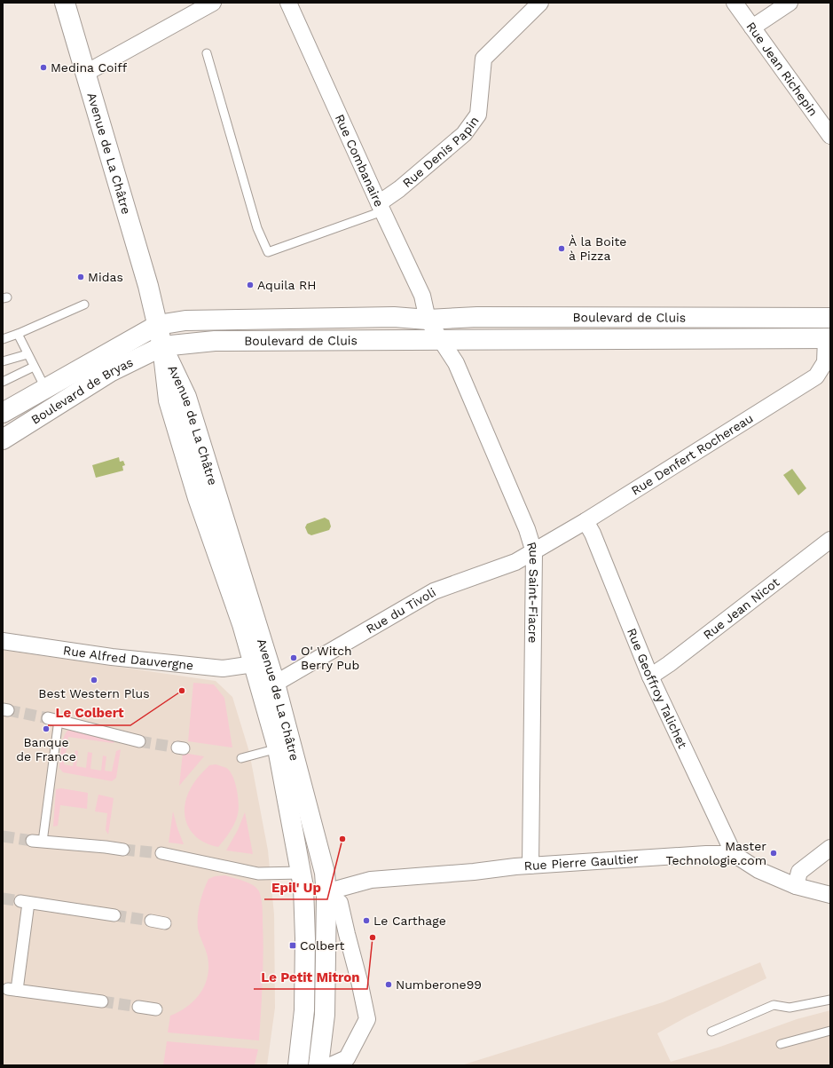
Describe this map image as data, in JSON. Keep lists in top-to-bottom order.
{
  "streets": {
    "main road": ["Avenue de La Châtre", "Boulevard de Cluis", "Boulevard de Bryas"],
    "street": [
      "Rue Jean Richepin",
      "Rue Denis Papin",
      "Rue Combanaire",
      "Rue Denfert Rochereau",
      "Rue Saint-Fiacre",
      "Rue Jean Nicot",
      "Rue du Tivoli",
      "Rue Alfred Dauvergne",
      "Rue Geoffroy Talichet",
      "Rue Pierre Gaultier"
    ]
  },
  "crossings": [
    ["Rue Denis Papin", "Rue Combanaire"],
    ["Avenue de La Châtre", "Boulevard de Cluis"],
    ["Avenue de La Châtre", "Boulevard de Bryas"],
    ["Avenue de La Châtre", "Rue du Tivoli"],
    ["Avenue de La Châtre", "Rue Alfred Dauvergne"],
    ["Avenue de La Châtre", "Rue Pierre Gaultier"],
    ["Rue Combanaire", "Boulevard de Cluis"],
    ["Boulevard de Cluis", "Boulevard de Bryas"],
    ["Boulevard de Cluis", "Rue Denfert Rochereau"],
    ["Boulevard de Cluis", "Rue Saint-Fiacre"],
    ["Rue Denfert Rochereau", "Rue Saint-Fiacre"],
    ["Rue Denfert Rochereau", "Rue du Tivoli"],
    ["Rue Denfert Rochereau", "Rue Geoffroy Talichet"],
    ["Rue Saint-Fiacre", "Rue du Tivoli"],
    ["Rue Saint-Fiacre", "Rue Pierre Gaultier"],
    ["Rue Jean Nicot", "Rue Geoffroy Talichet"],
    ["Rue Geoffroy Talichet", "Rue Pierre Gaultier"]
  ],
  "places": {
    "other": [
      "Medina Coiff",
      "À la Boite à Pizza",
      "Midas",
      "Aquila RH",
      "O' Witch Berry Pub",
      "Best Western Plus",
      "Le Colbert",
      "Banque de France",
      "Epil' Up",
      "Master Technologie.com",
      "Le Carthage",
      "Le Petit Mitron",
      "Numberone99"
    ],
    "transit": ["Colbert"]
  }
}
